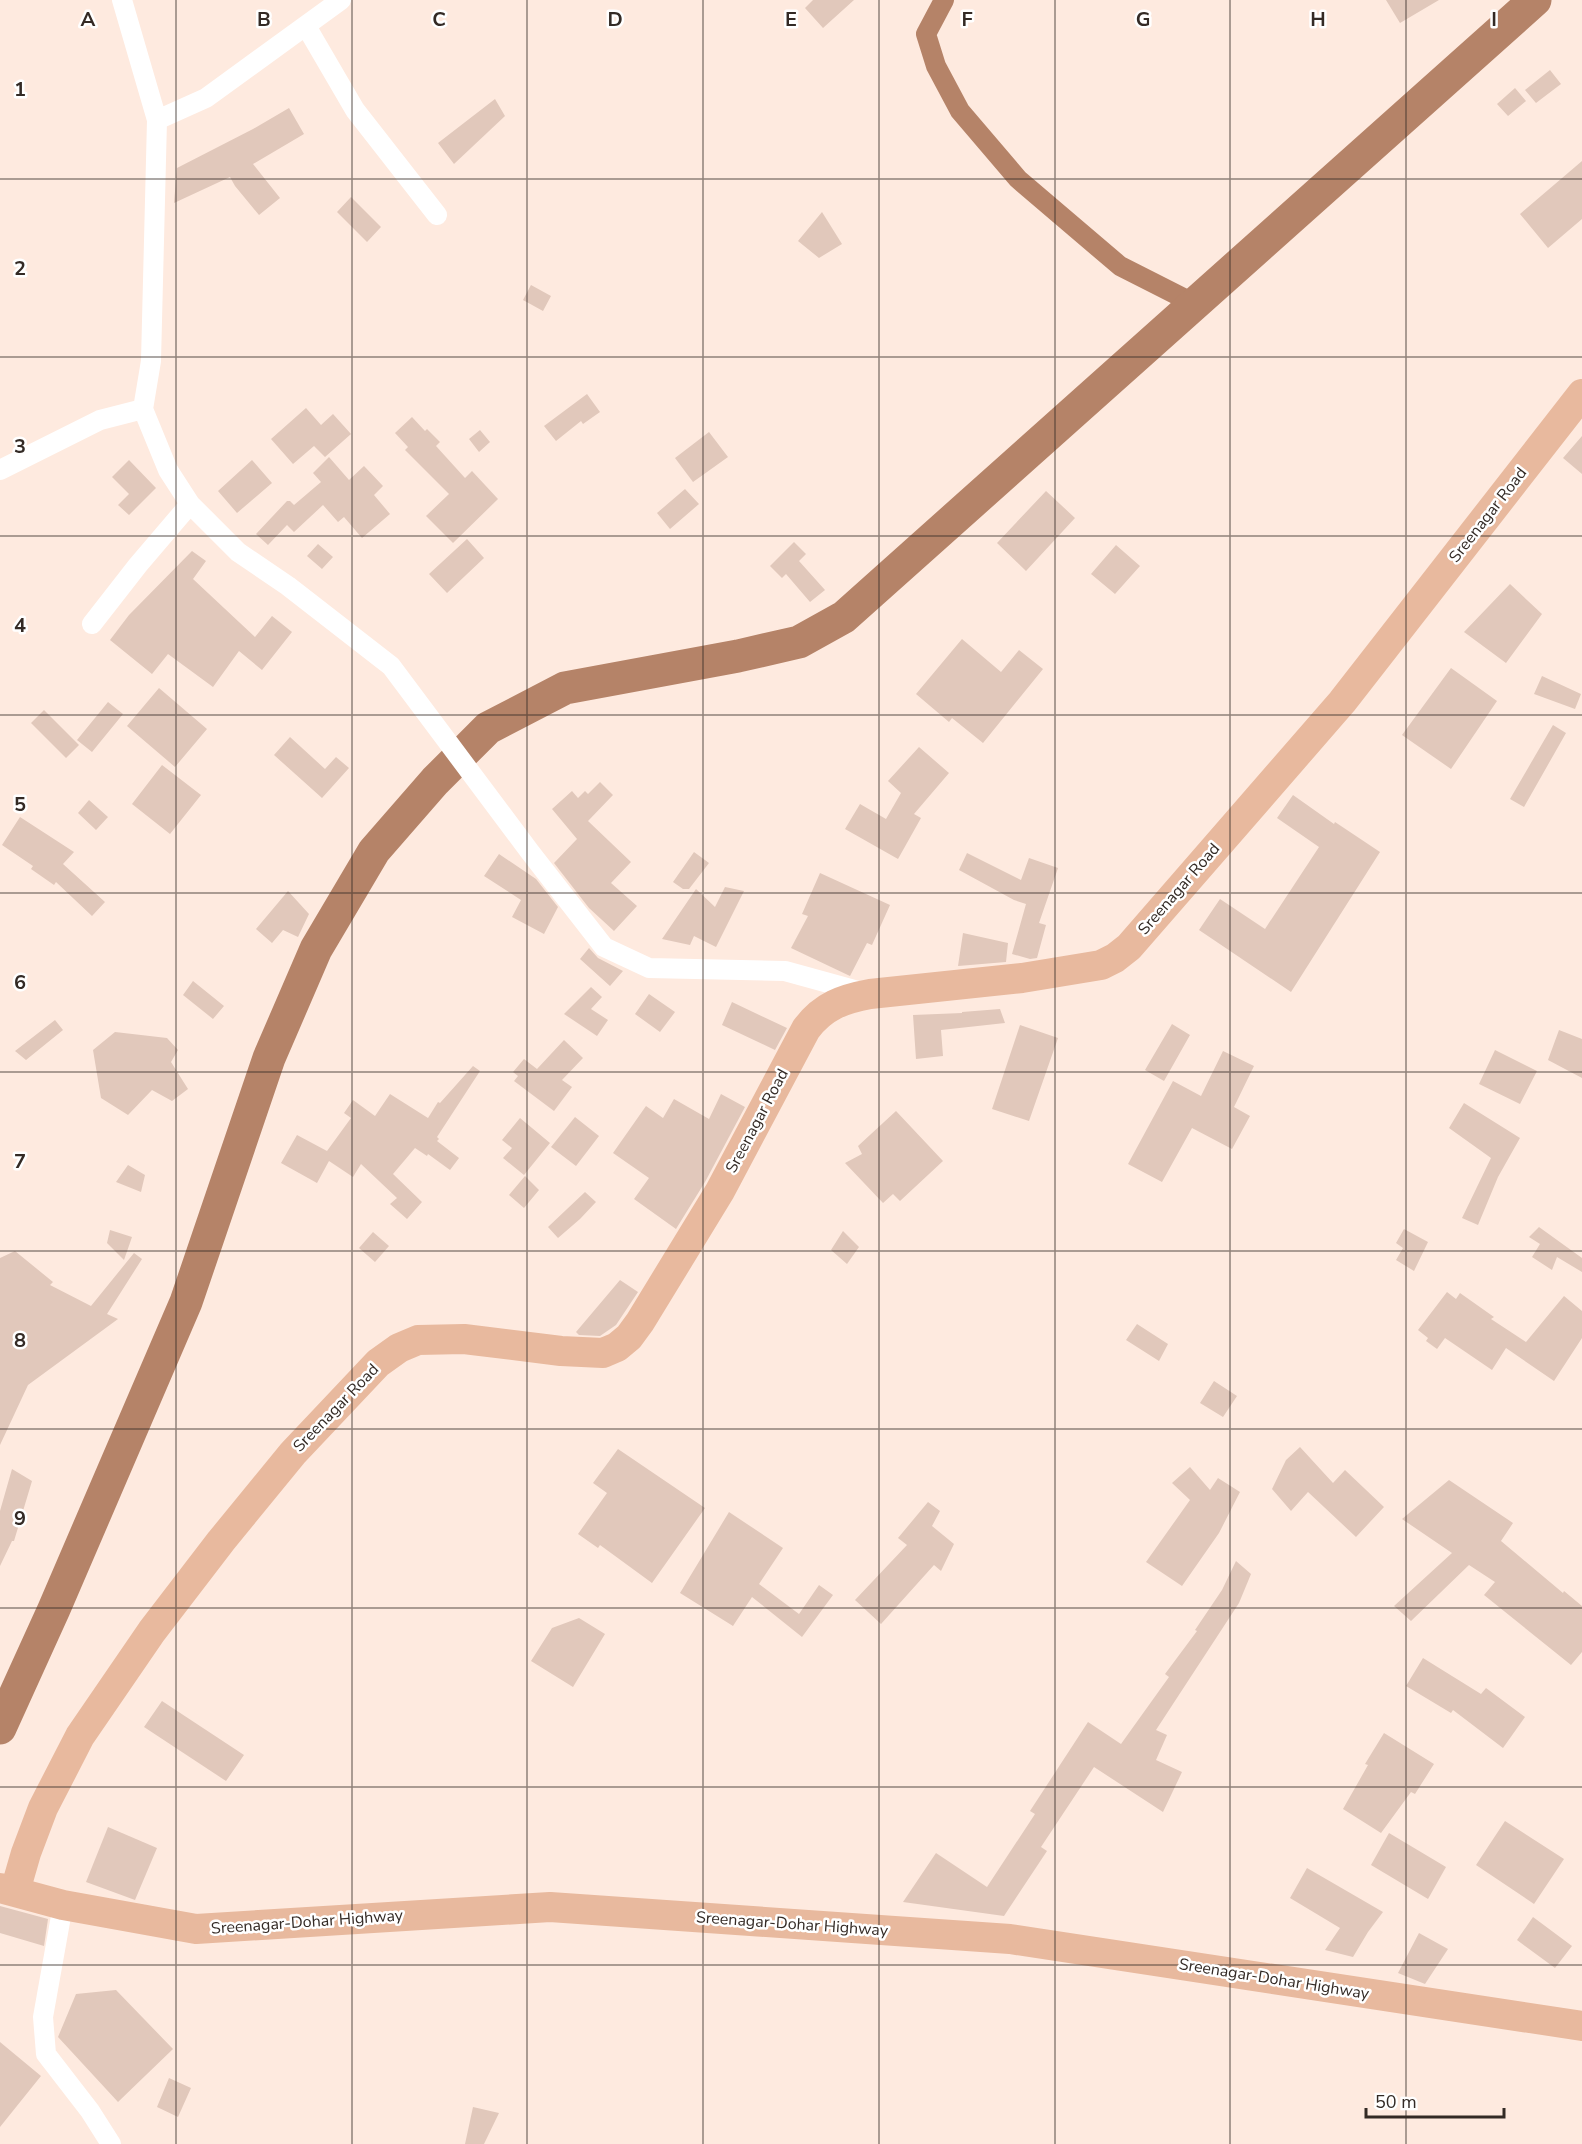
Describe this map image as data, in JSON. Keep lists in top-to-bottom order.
{
  "streets": {
    "main road": ["Sreenagar Road", "Sreenagar-Dohar Highway"]
  },
  "crossings": [
    ["Sreenagar Road", "Sreenagar-Dohar Highway"]
  ],
  "scale_bar": "50 m",
  "grid": {
    "columns": [
      "A",
      "B",
      "C",
      "D",
      "E",
      "F",
      "G",
      "H",
      "I"
    ],
    "rows": [
      "1",
      "2",
      "3",
      "4",
      "5",
      "6",
      "7",
      "8",
      "9"
    ]
  }
}
